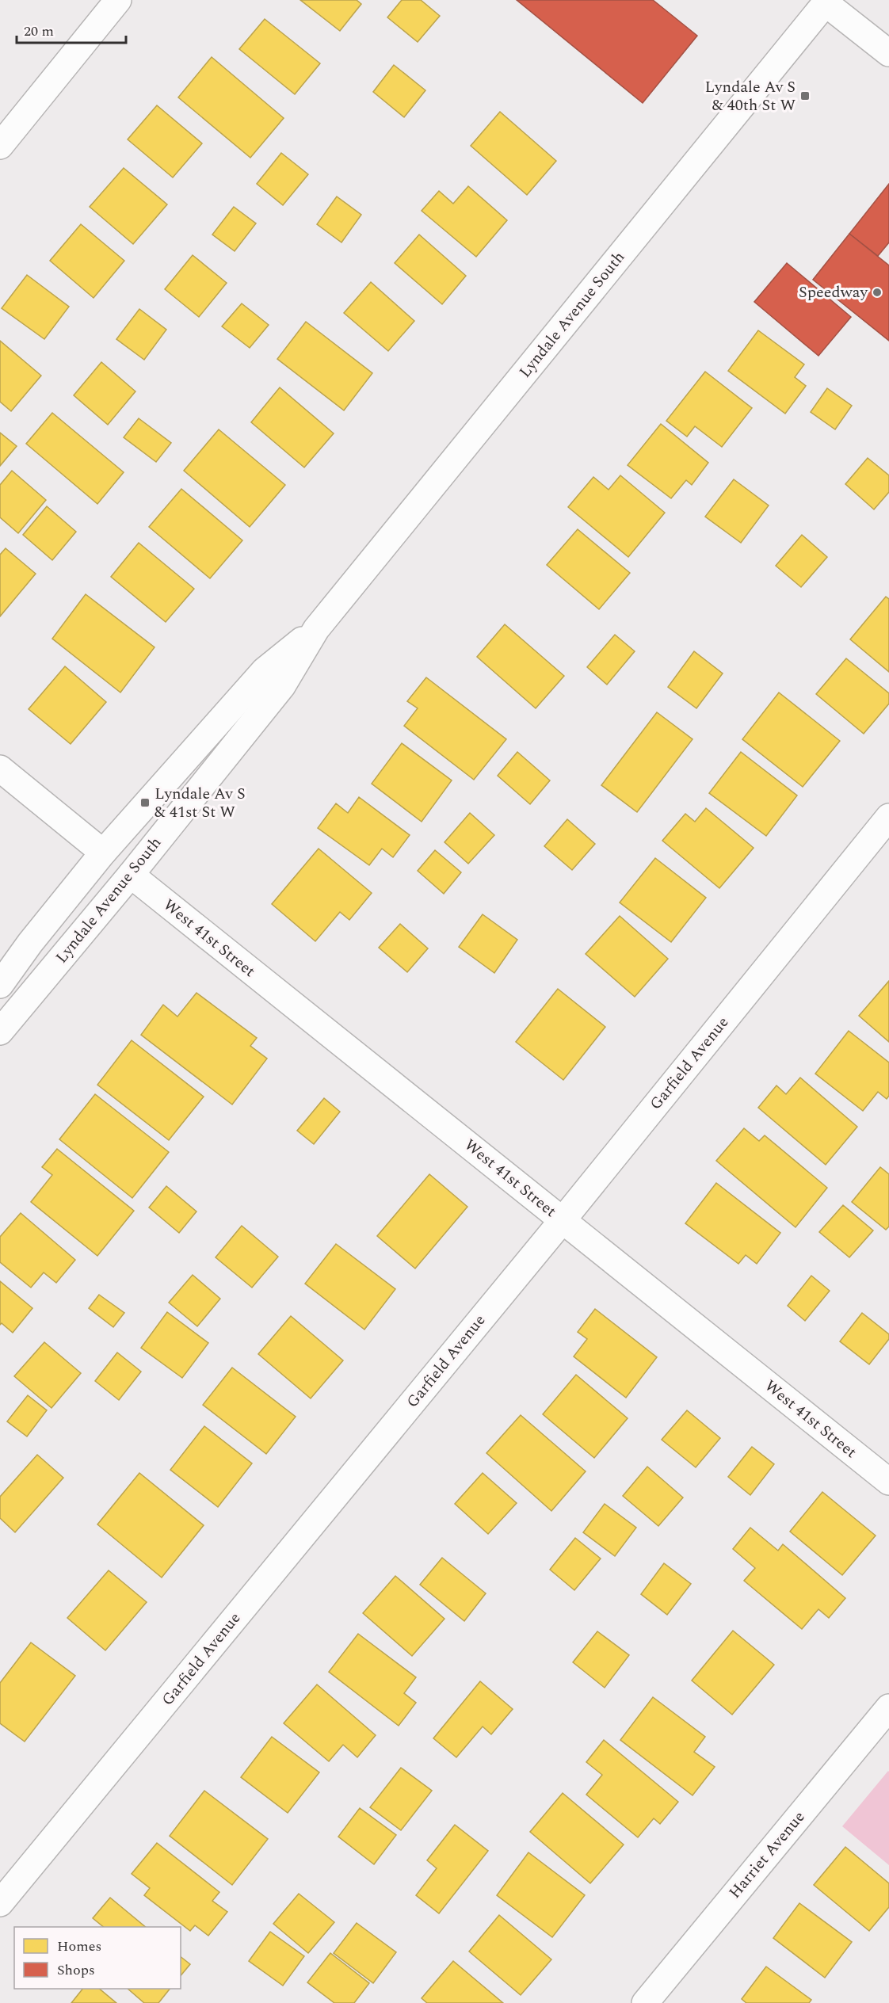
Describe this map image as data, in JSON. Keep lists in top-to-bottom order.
{
  "streets": {
    "street": [
      "Lyndale Avenue South",
      "West 41st Street",
      "Garfield Avenue",
      "Harriet Avenue"
    ]
  },
  "crossings": [
    ["Lyndale Avenue South", "West 41st Street"],
    ["West 41st Street", "Garfield Avenue"]
  ],
  "places": {
    "transit": ["Lyndale Av S & 40th St W", "Lyndale Av S & 41st St W"],
    "other": ["Speedway"]
  },
  "legend": ["Homes", "Shops"],
  "scale_bar": "20 m"
}
